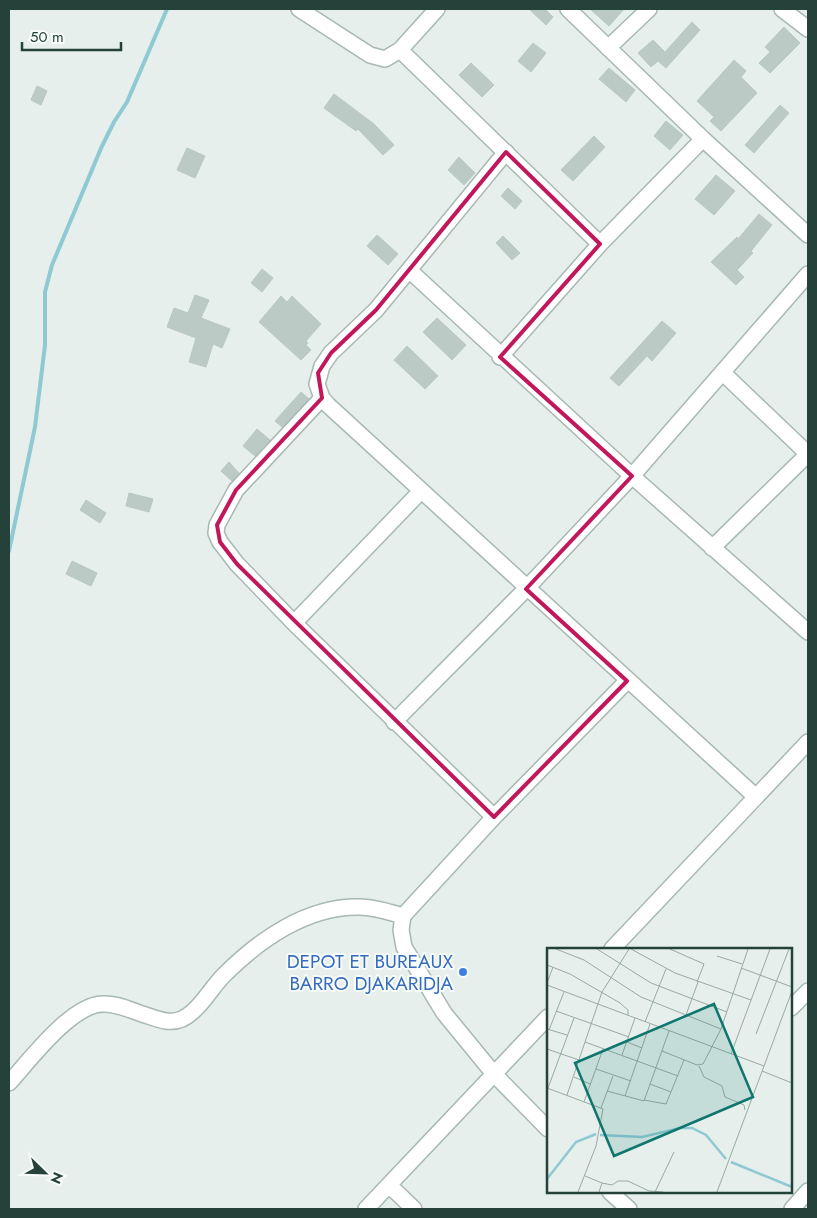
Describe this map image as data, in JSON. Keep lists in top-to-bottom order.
{
  "places": ["DEPOT ET BUREAUX BARRO DJAKARIDJA"],
  "scale_bar": "50 m",
  "north": "bottom right"
}
